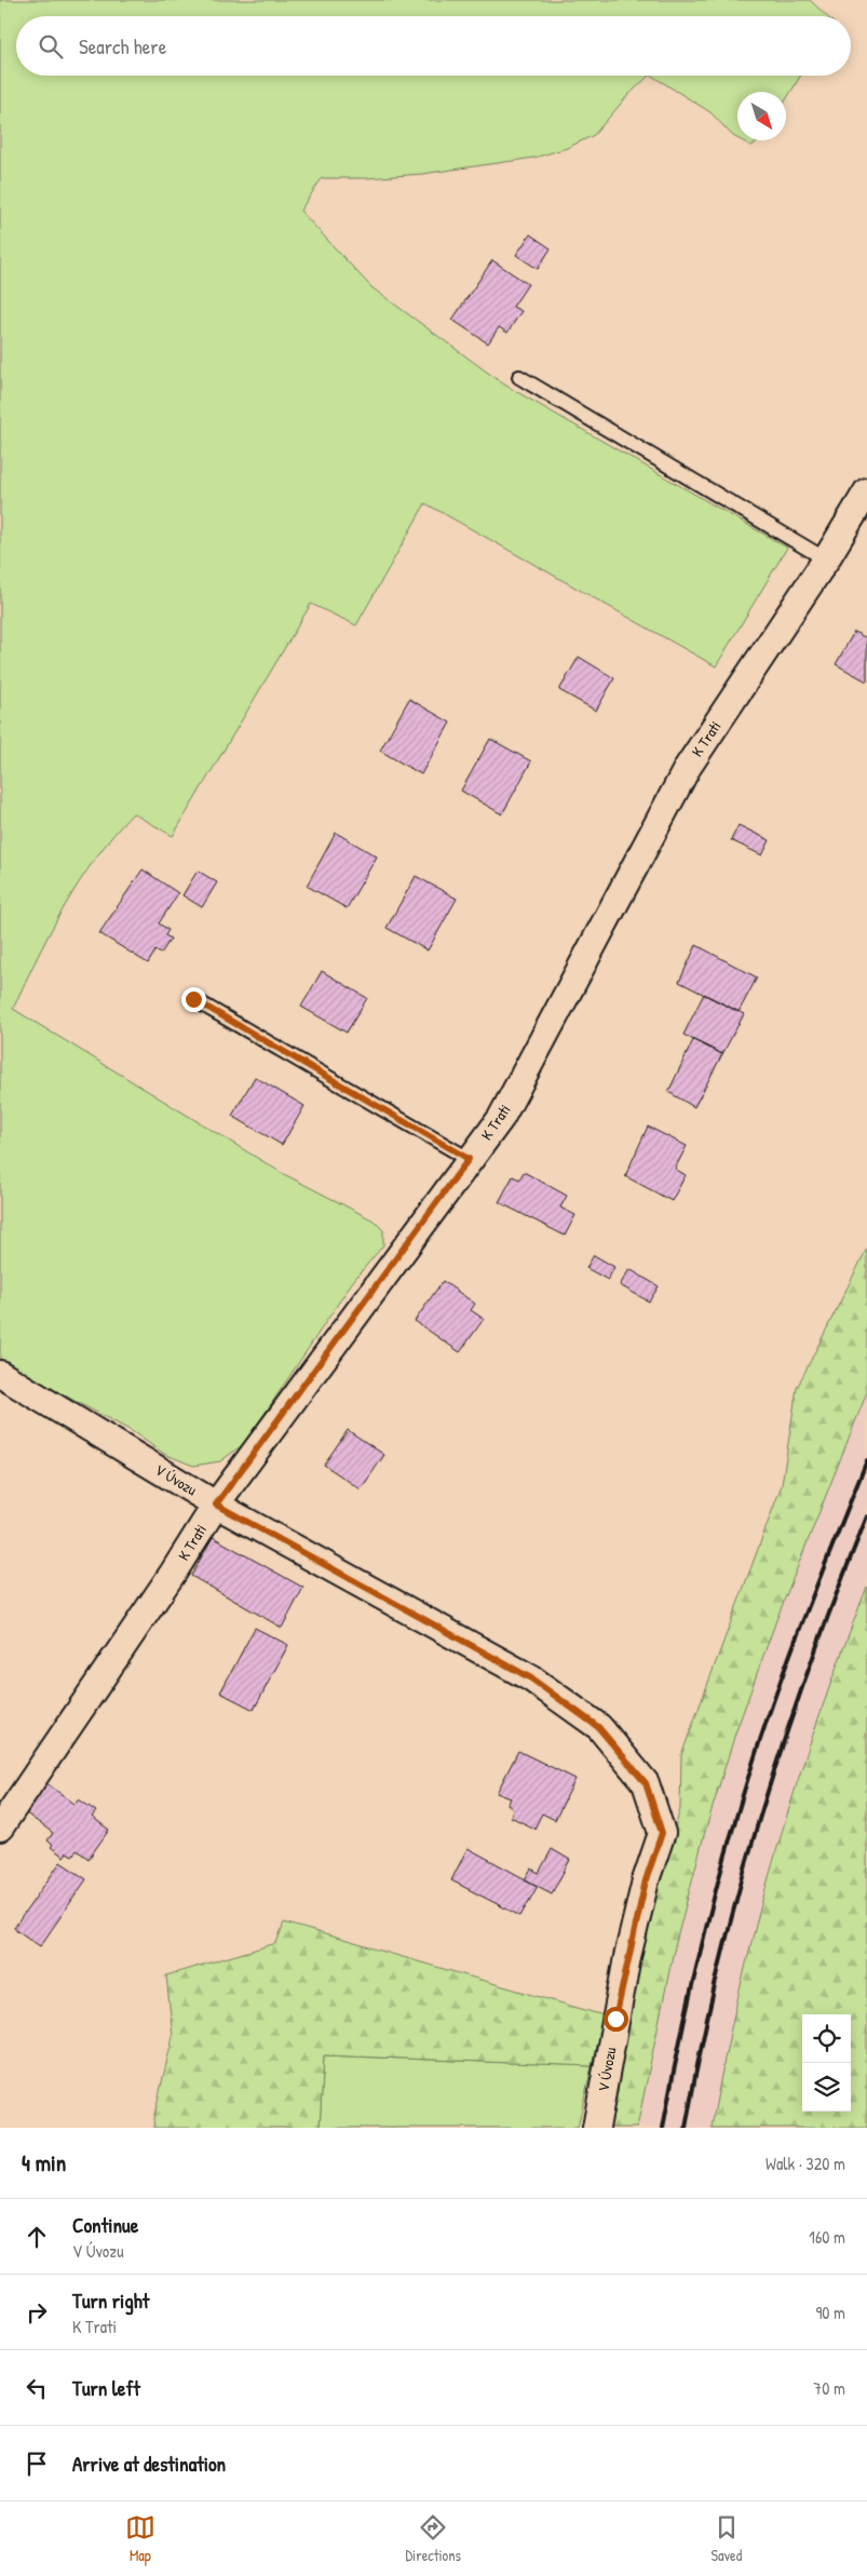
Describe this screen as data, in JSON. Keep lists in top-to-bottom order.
{
  "streets": {
    "street": ["K Trati", "V Úvozu"]
  },
  "crossings": [
    ["K Trati", "V Úvozu"]
  ],
  "north": "bottom right",
  "page": {
    "search": "Search here",
    "heading": ["4 min", "Walk · 320 m"],
    "list": [
      ["Continue", "V Úvozu", "160 m"],
      ["Turn right", "K Trati", "90 m"],
      ["Turn left", "70 m"],
      "Arrive at destination"
    ],
    "nav": ["Map", "Directions", "Saved"]
  }
}
